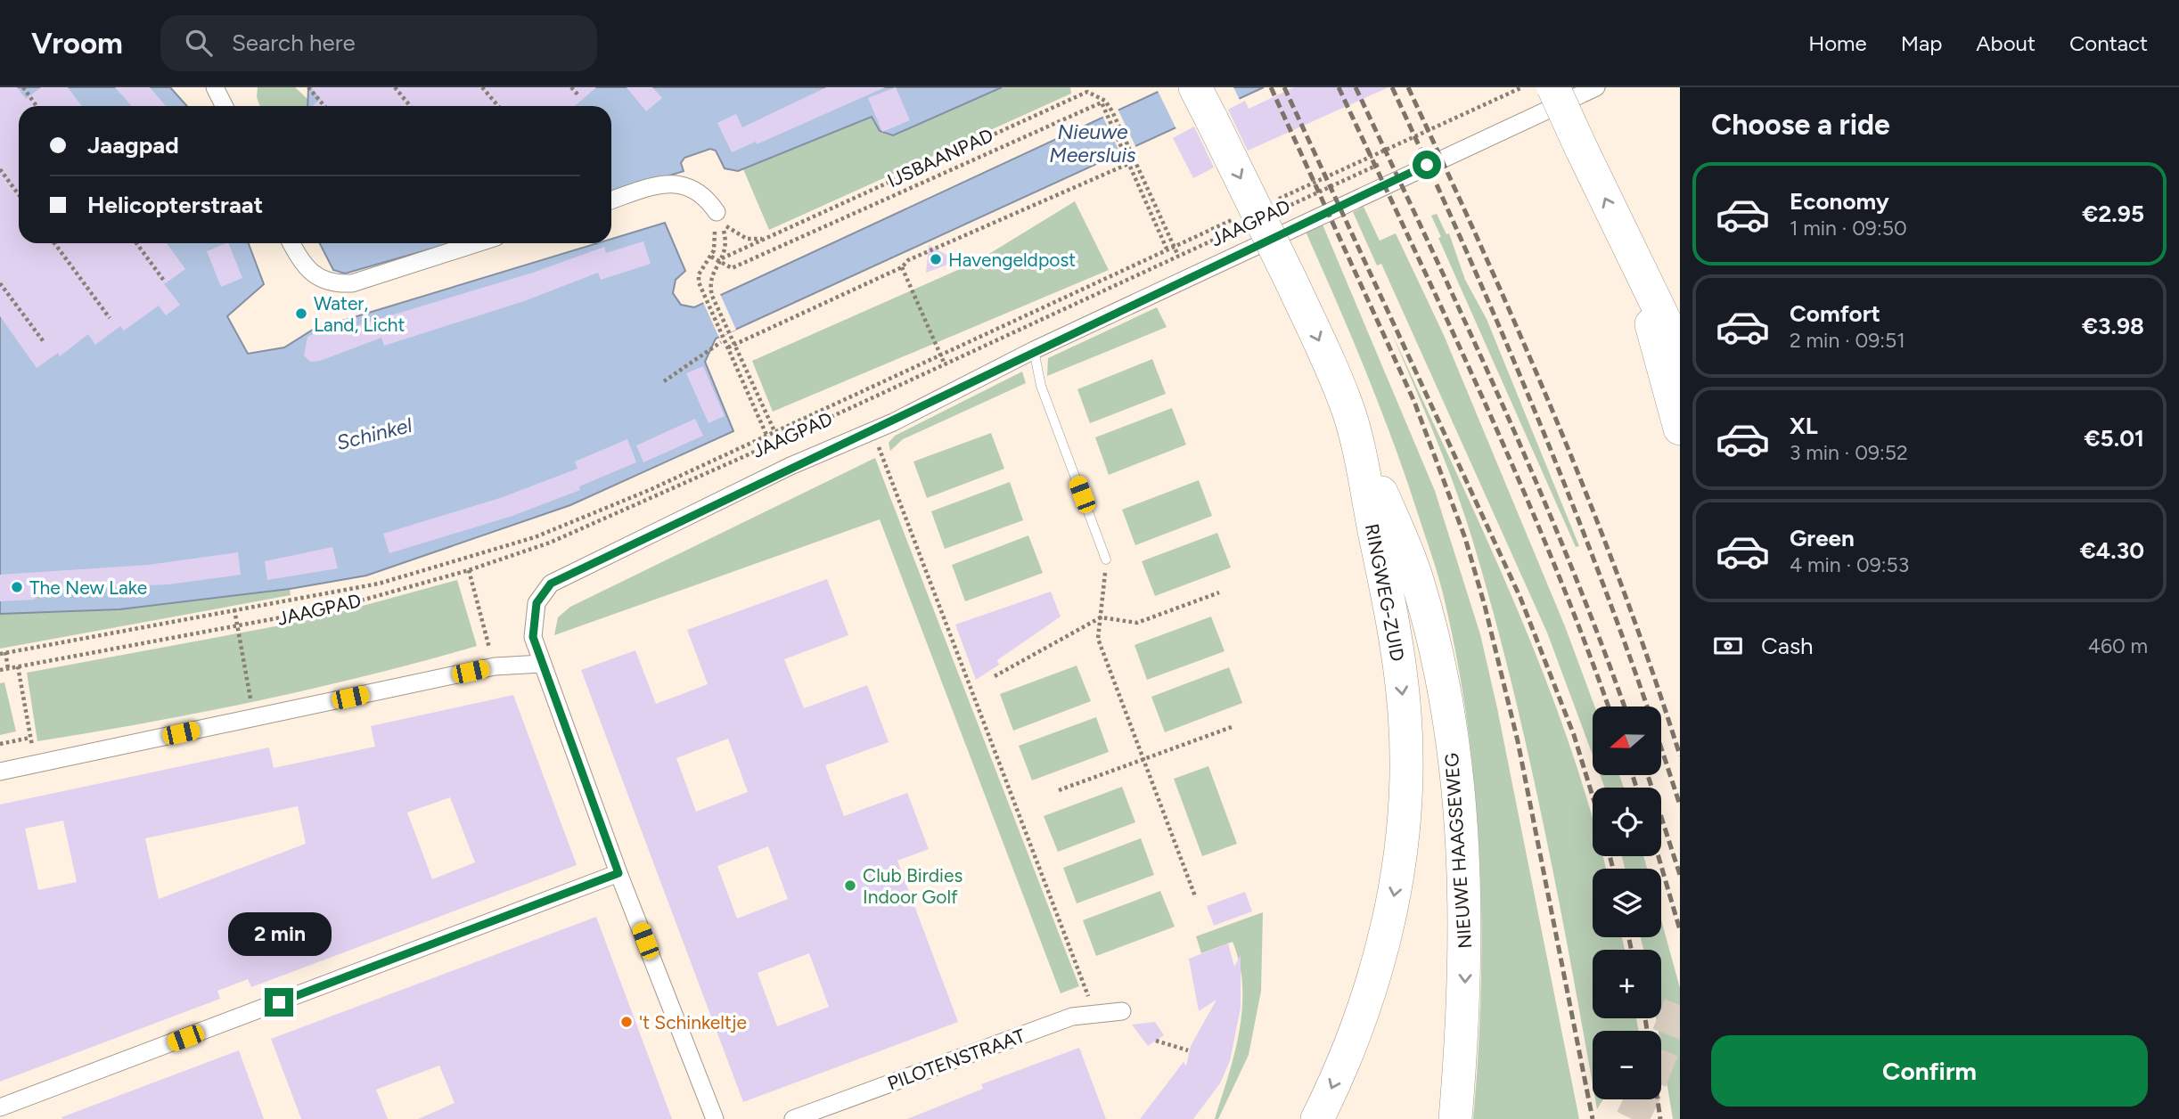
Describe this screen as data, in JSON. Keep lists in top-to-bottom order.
{
  "streets": {
    "highway": ["RINGWEG-ZUID", "NIEUWE HAAGSEWEG"],
    "street": ["JAAGPAD", "PILOTENSTRAAT"],
    "path": ["IJSBAANPAD"]
  },
  "crossings": [
    ["RINGWEG-ZUID", "NIEUWE HAAGSEWEG"]
  ],
  "one_way": ["RINGWEG-ZUID", "NIEUWE HAAGSEWEG"],
  "water": ["Nieuwe Meersluis", "Schinkel"],
  "places": [
    "Havengeldpost",
    "Water, Land, Licht",
    "The New Lake",
    "Club Birdies Indoor Golf",
    "'t Schinkeltje"
  ],
  "north": "left",
  "page": {
    "header": "Vroom",
    "search": "Search here",
    "nav": [
      "Home",
      "Map",
      "About",
      "Contact"
    ],
    "heading": "Choose a ride",
    "banner": ["Jaagpad", "Helicopterstraat"],
    "list": [
      {
        "name": "Economy",
        "note": "1 min · 09:50",
        "value": "€2.95"
      },
      {
        "name": "Comfort",
        "note": "2 min · 09:51",
        "value": "€3.98"
      },
      {
        "name": "XL",
        "note": "3 min · 09:52",
        "value": "€5.01"
      },
      {
        "name": "Green",
        "note": "4 min · 09:53",
        "value": "€4.30"
      }
    ],
    "pay": ["Cash", "460 m"],
    "map_buttons": ["+", "−"],
    "bubble": "2 min",
    "buttons": "Confirm"
  }
}
